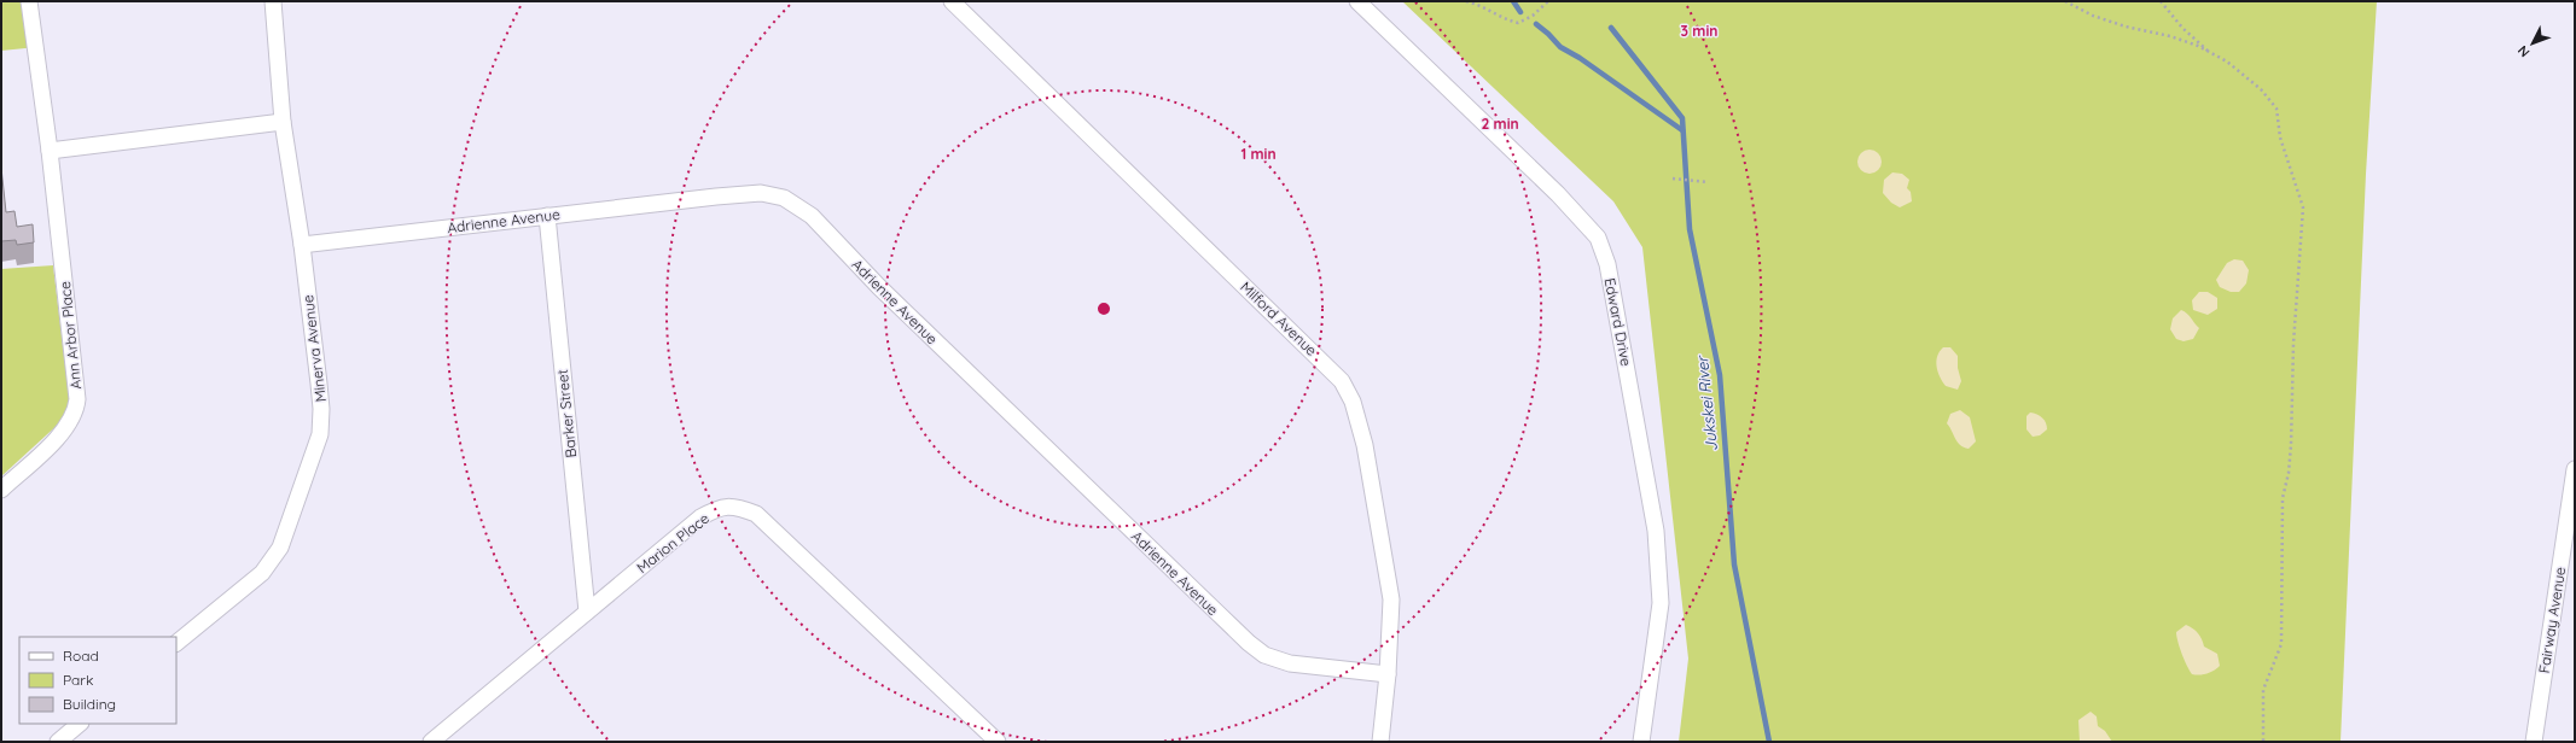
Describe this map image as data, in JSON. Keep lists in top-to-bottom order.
{
  "streets": {
    "street": [
      "Adrienne Avenue",
      "Milford Avenue",
      "Edward Drive",
      "Ann Arbor Place",
      "Minerva Avenue",
      "Barker Street",
      "Marion Place",
      "Fairway Avenue"
    ]
  },
  "crossings": [
    ["Adrienne Avenue", "Milford Avenue"],
    ["Adrienne Avenue", "Minerva Avenue"],
    ["Adrienne Avenue", "Barker Street"],
    ["Barker Street", "Marion Place"]
  ],
  "water": ["Jukskei River"],
  "legend": ["Road", "Park", "Building"],
  "north": "bottom left",
  "rings": ["3 min", "2 min", "1 min"]
}
